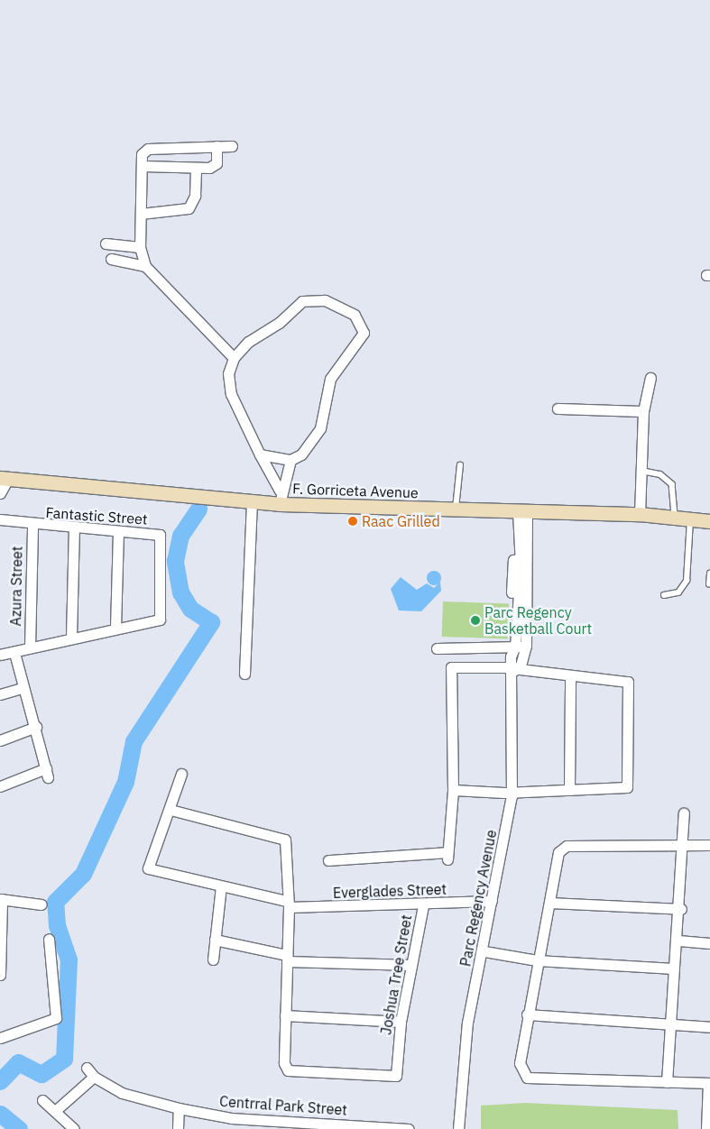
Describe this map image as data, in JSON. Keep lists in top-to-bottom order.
{
  "streets": {
    "main road": ["F. Gorriceta Avenue"],
    "street": [
      "Fantastic Street",
      "Azura Street",
      "Everglades Street",
      "Parc Regency Avenue",
      "Joshua Tree Street",
      "Centrral Park Street"
    ]
  },
  "crossings": [
    ["Fantastic Street", "Azura Street"],
    ["Everglades Street", "Parc Regency Avenue"],
    ["Everglades Street", "Joshua Tree Street"]
  ],
  "places": ["Raac Grilled", "Parc Regency Basketball Court"]
}
